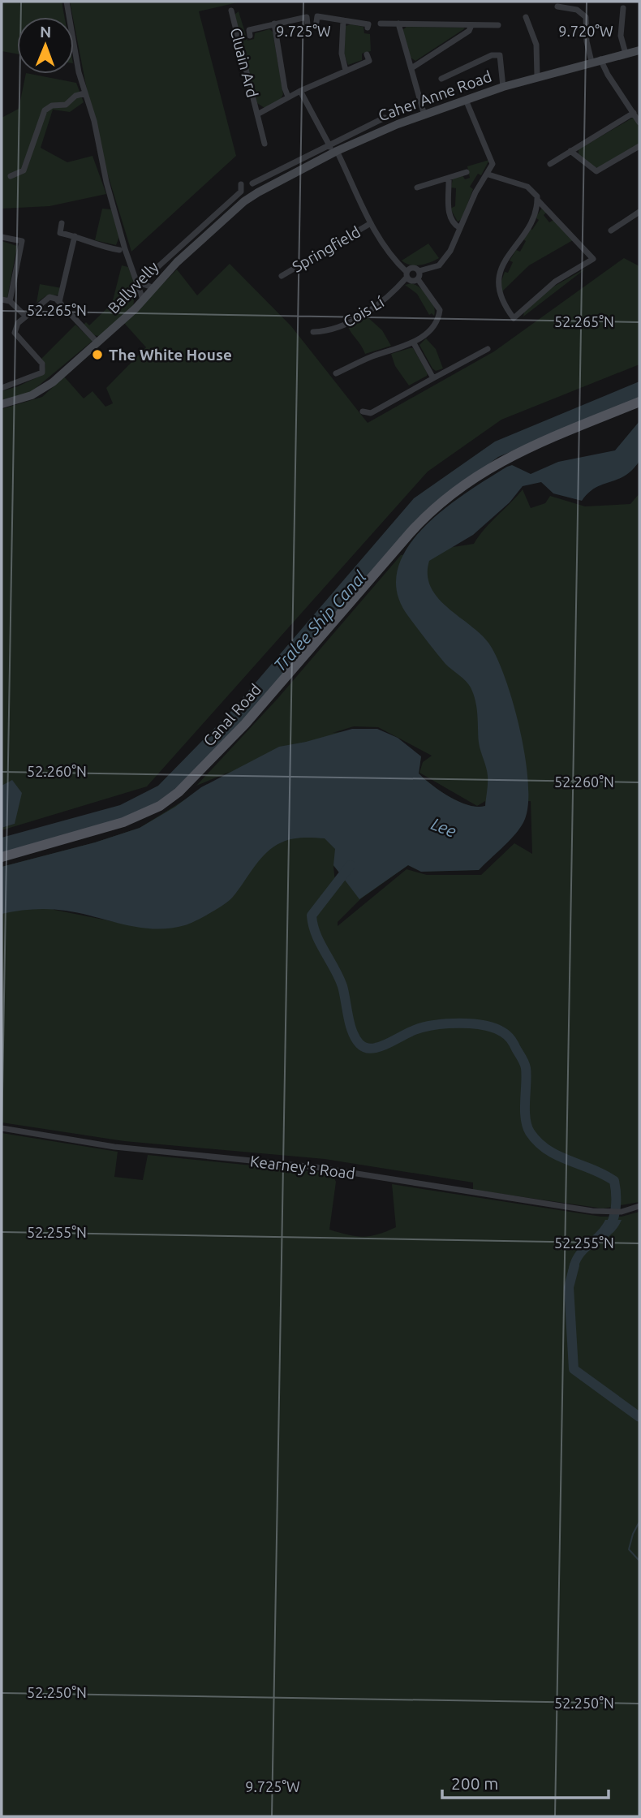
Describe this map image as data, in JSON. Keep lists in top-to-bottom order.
{
  "streets": {
    "main road": ["Canal Road"],
    "street": [
      "Cluain Ard",
      "Caher Anne Road",
      "Springfield",
      "Ballyvelly",
      "Cois Lí",
      "Kearney's Road"
    ]
  },
  "crossings": [
    ["Caher Anne Road", "Ballyvelly"]
  ],
  "water": ["Tralee Ship Canal", "Lee"],
  "places": ["The White House"],
  "scale_bar": "200 m",
  "north": "top",
  "coordinates": [
    "9.725°W",
    "9.720°W",
    "52.265°N",
    "52.260°N",
    "52.255°N",
    "52.250°N"
  ]
}
